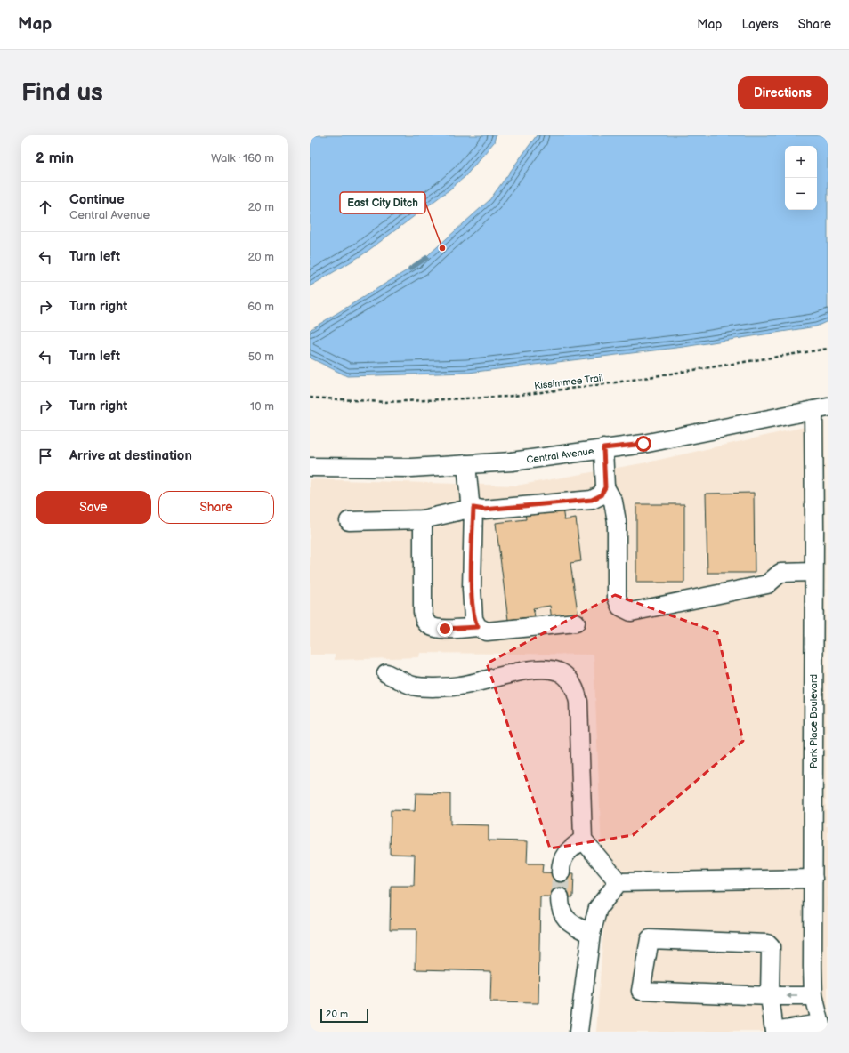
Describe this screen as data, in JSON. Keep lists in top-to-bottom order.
{
  "streets": {
    "street": ["Central Avenue", "Park Place Boulevard"],
    "path": ["Kissimmee Trail"]
  },
  "crossings": [
    ["Central Avenue", "Park Place Boulevard"]
  ],
  "places": ["East City Ditch"],
  "scale_bar": "20 m",
  "page": {
    "header": "Map",
    "nav": ["Map", "Layers", "Share"],
    "buttons": [
      "Directions",
      ["Save", "Share"]
    ],
    "title": "Find us",
    "heading": ["2 min", "Walk · 160 m"],
    "map_buttons": ["+", "−"],
    "list": [
      ["Continue", "Central Avenue", "20 m"],
      ["Turn left", "20 m"],
      ["Turn right", "60 m"],
      ["Turn left", "50 m"],
      ["Turn right", "10 m"],
      "Arrive at destination"
    ],
    "scale": "20 m"
  }
}
